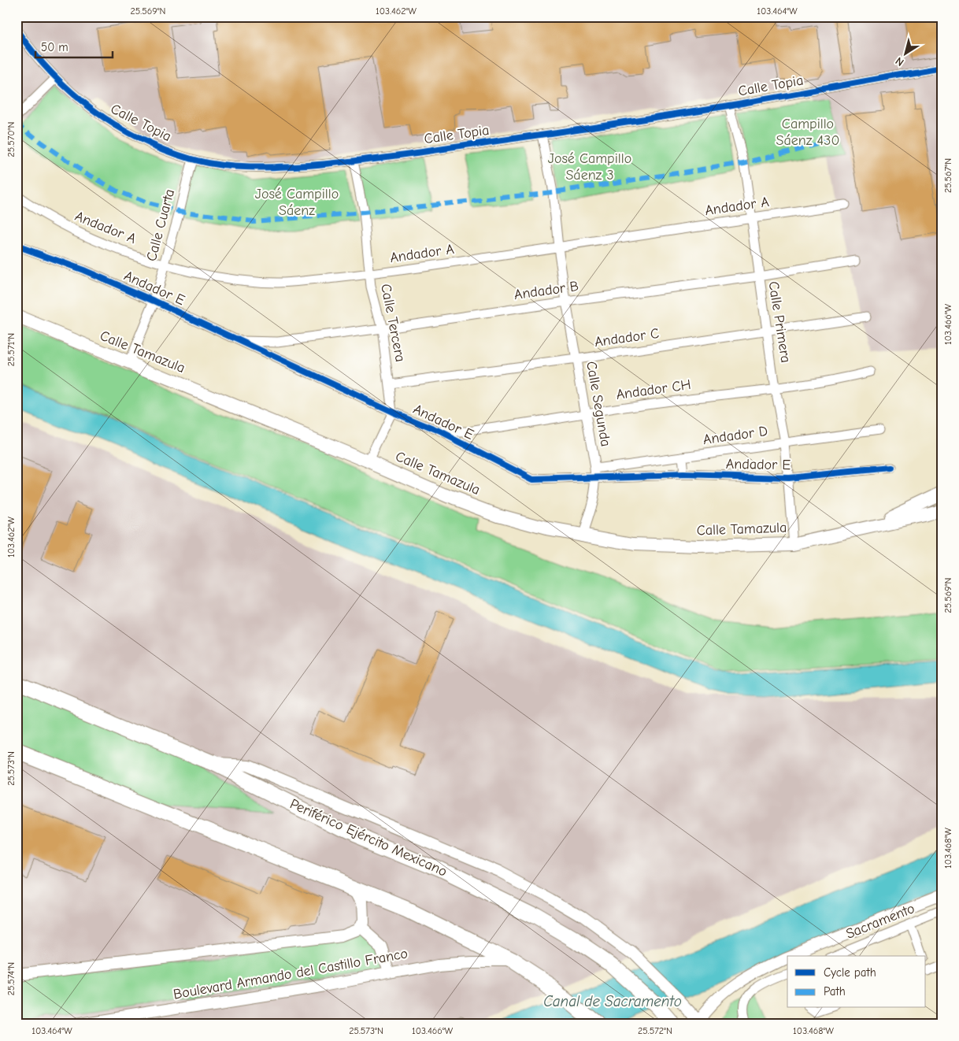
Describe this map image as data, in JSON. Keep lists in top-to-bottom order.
{
  "streets": {
    "highway": ["Periférico Ejército Mexicano"],
    "main road": ["Calle Tamazula"],
    "street": [
      "Calle Topia",
      "Andador A",
      "Calle Cuarta",
      "Andador E",
      "Andador B",
      "Calle Primera",
      "Calle Tercera",
      "Andador C",
      "Andador CH",
      "Calle Segunda",
      "Andador D",
      "Sacramento",
      "Boulevard Armando del Castillo Franco"
    ]
  },
  "crossings": [
    ["Calle Topia", "Calle Cuarta"],
    ["Calle Topia", "Calle Primera"],
    ["Calle Topia", "Calle Tercera"],
    ["Calle Topia", "Calle Segunda"],
    ["Andador A", "Calle Cuarta"],
    ["Andador A", "Calle Primera"],
    ["Andador A", "Calle Tercera"],
    ["Andador A", "Calle Segunda"],
    ["Calle Cuarta", "Andador E"],
    ["Calle Cuarta", "Calle Tamazula"],
    ["Andador E", "Andador B"],
    ["Andador E", "Calle Primera"],
    ["Andador E", "Calle Tercera"],
    ["Andador E", "Andador CH"],
    ["Andador E", "Calle Segunda"],
    ["Andador B", "Calle Primera"],
    ["Andador B", "Calle Tercera"],
    ["Andador B", "Calle Segunda"],
    ["Calle Primera", "Andador C"],
    ["Calle Primera", "Calle Tamazula"],
    ["Calle Primera", "Andador CH"],
    ["Calle Primera", "Andador D"],
    ["Calle Tercera", "Andador C"],
    ["Andador C", "Calle Segunda"],
    ["Calle Tamazula", "Calle Segunda"],
    ["Andador CH", "Calle Segunda"],
    ["Calle Segunda", "Andador D"]
  ],
  "water": ["Canal de Sacramento"],
  "parks": ["Campillo Sáenz 430", "José Campillo Sáenz 3", "José Campillo Sáenz"],
  "legend": ["Cycle path", "Path"],
  "scale_bar": "50 m",
  "north": "bottom left",
  "coordinates": [
    "25.569°N",
    "103.462°W",
    "103.464°W",
    "25.570°N",
    "25.567°N",
    "103.466°W",
    "25.571°N",
    "25.573°N",
    "103.468°W",
    "25.574°N",
    "25.572°N"
  ]
}
